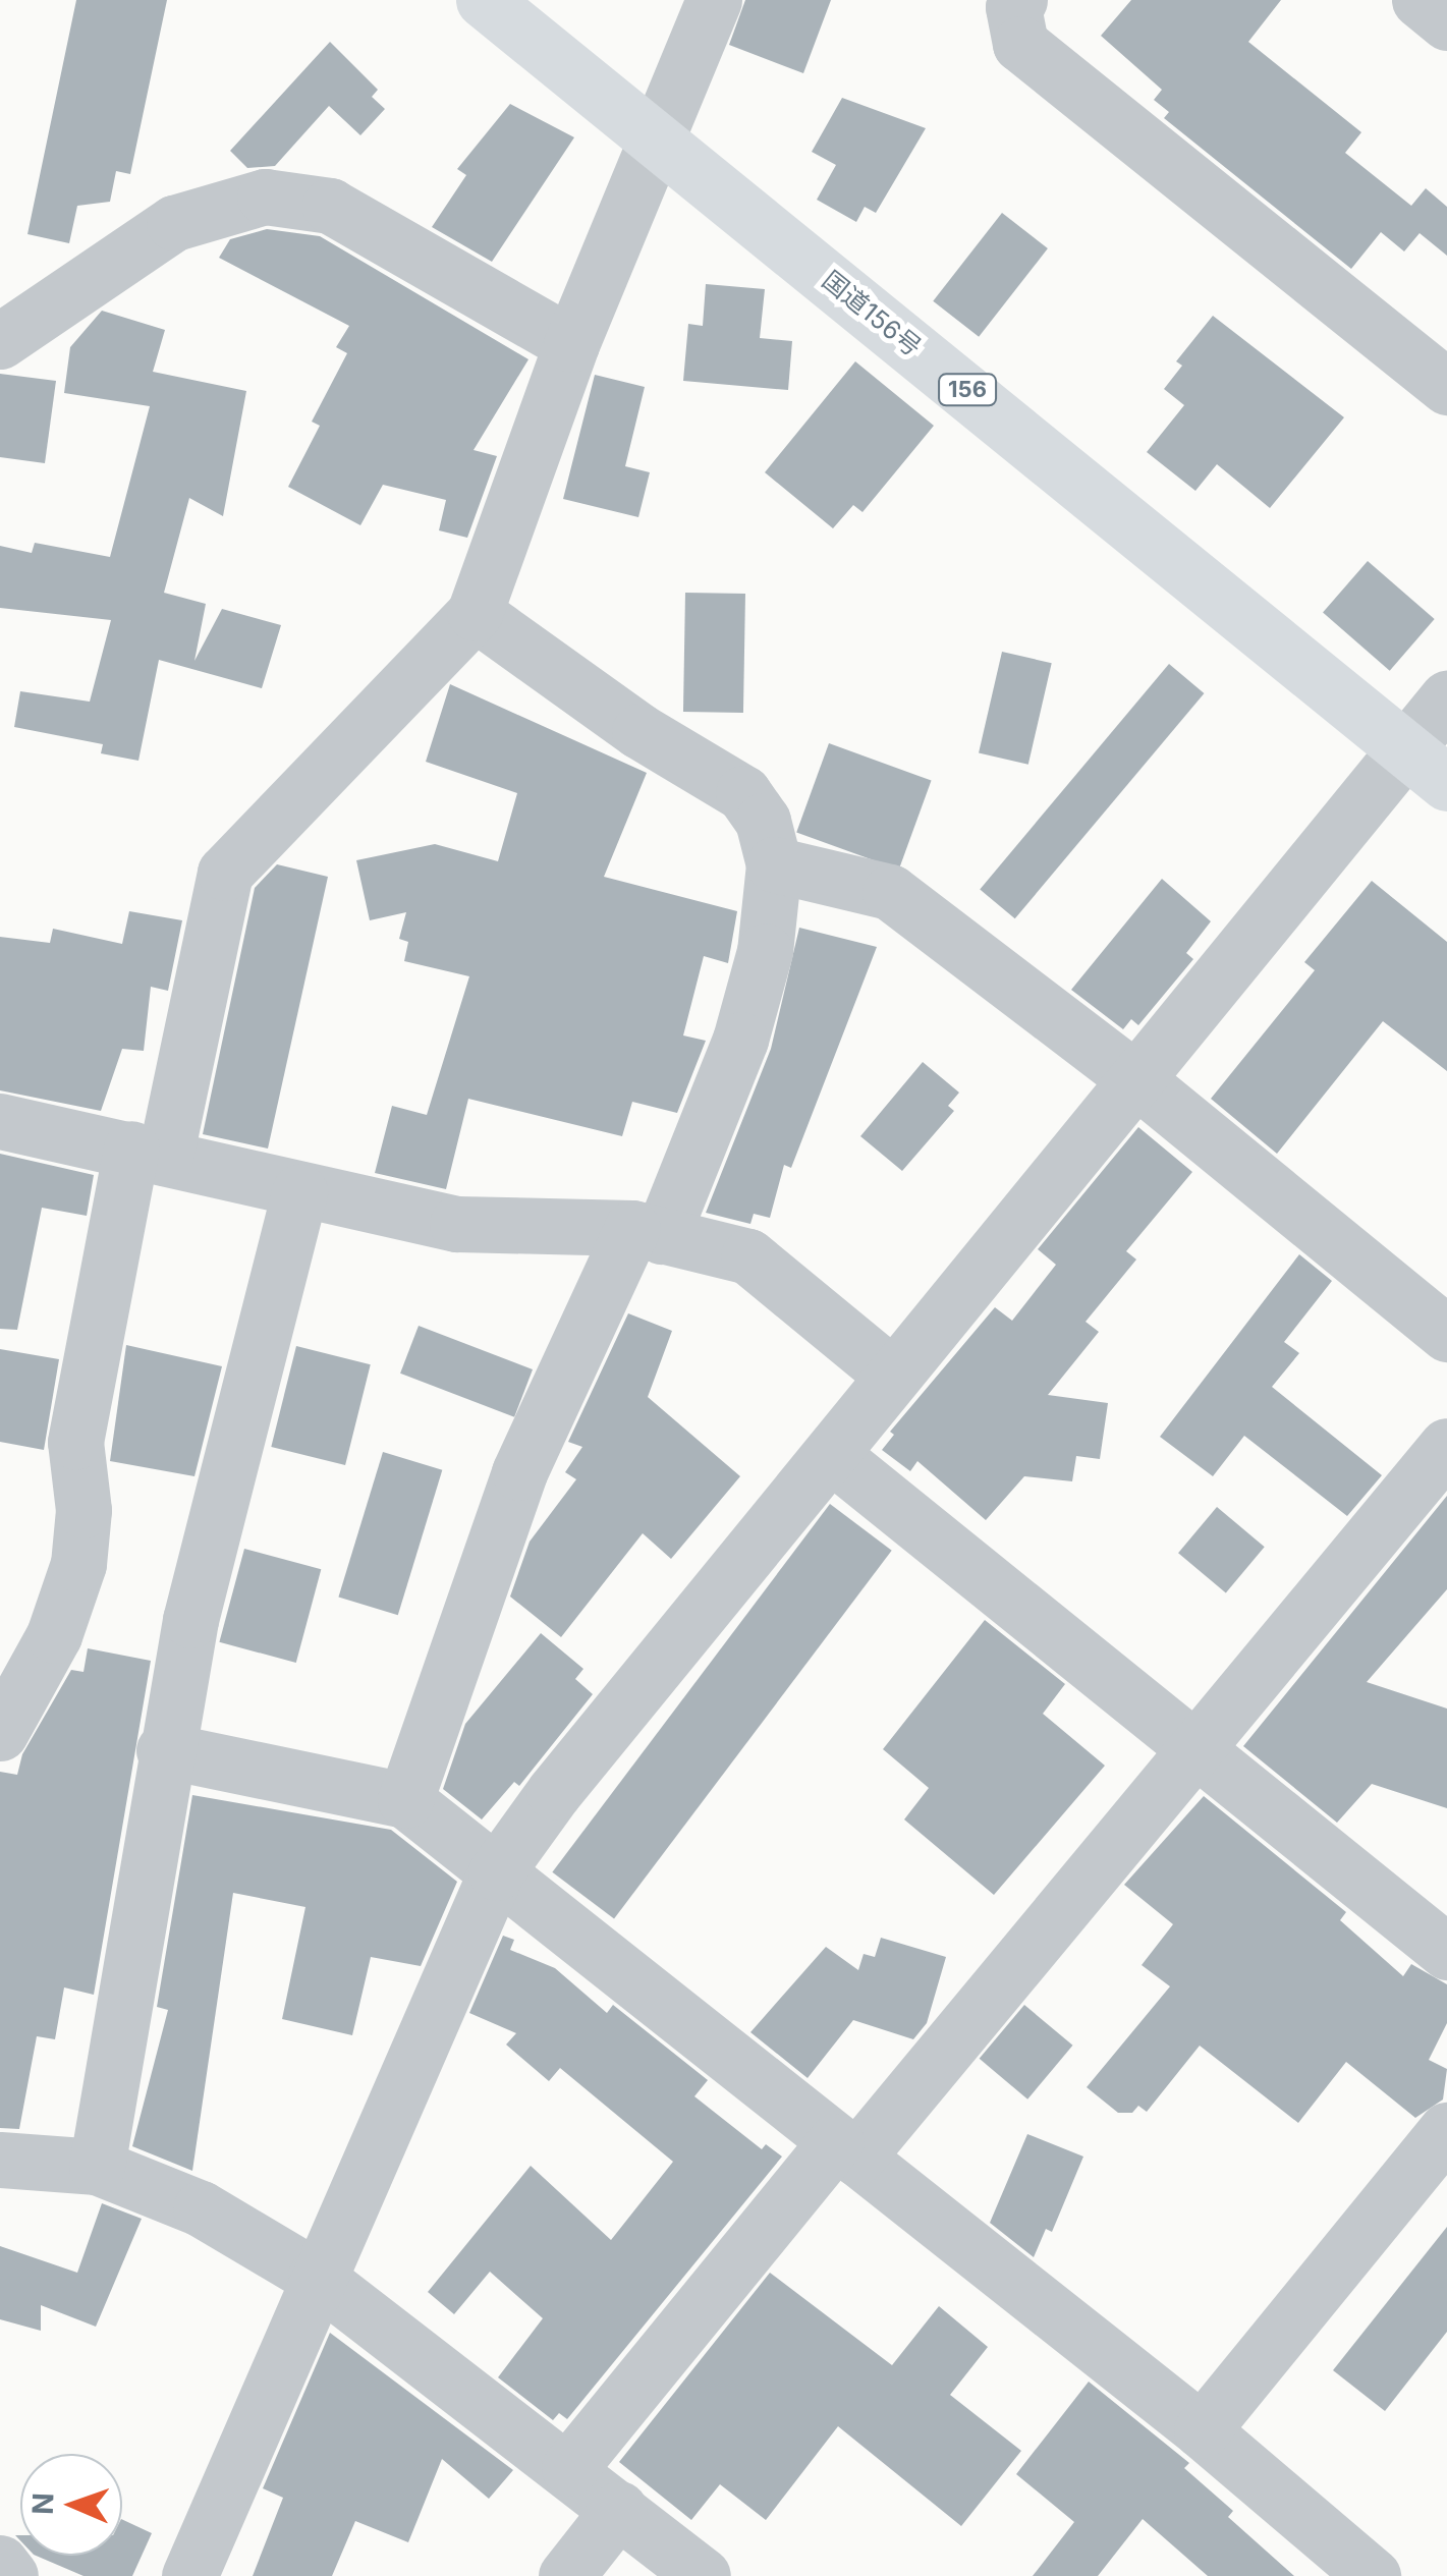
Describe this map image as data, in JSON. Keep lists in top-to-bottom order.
{
  "streets": {
    "highway": ["国道156号", "156"]
  },
  "north": "left"
}
